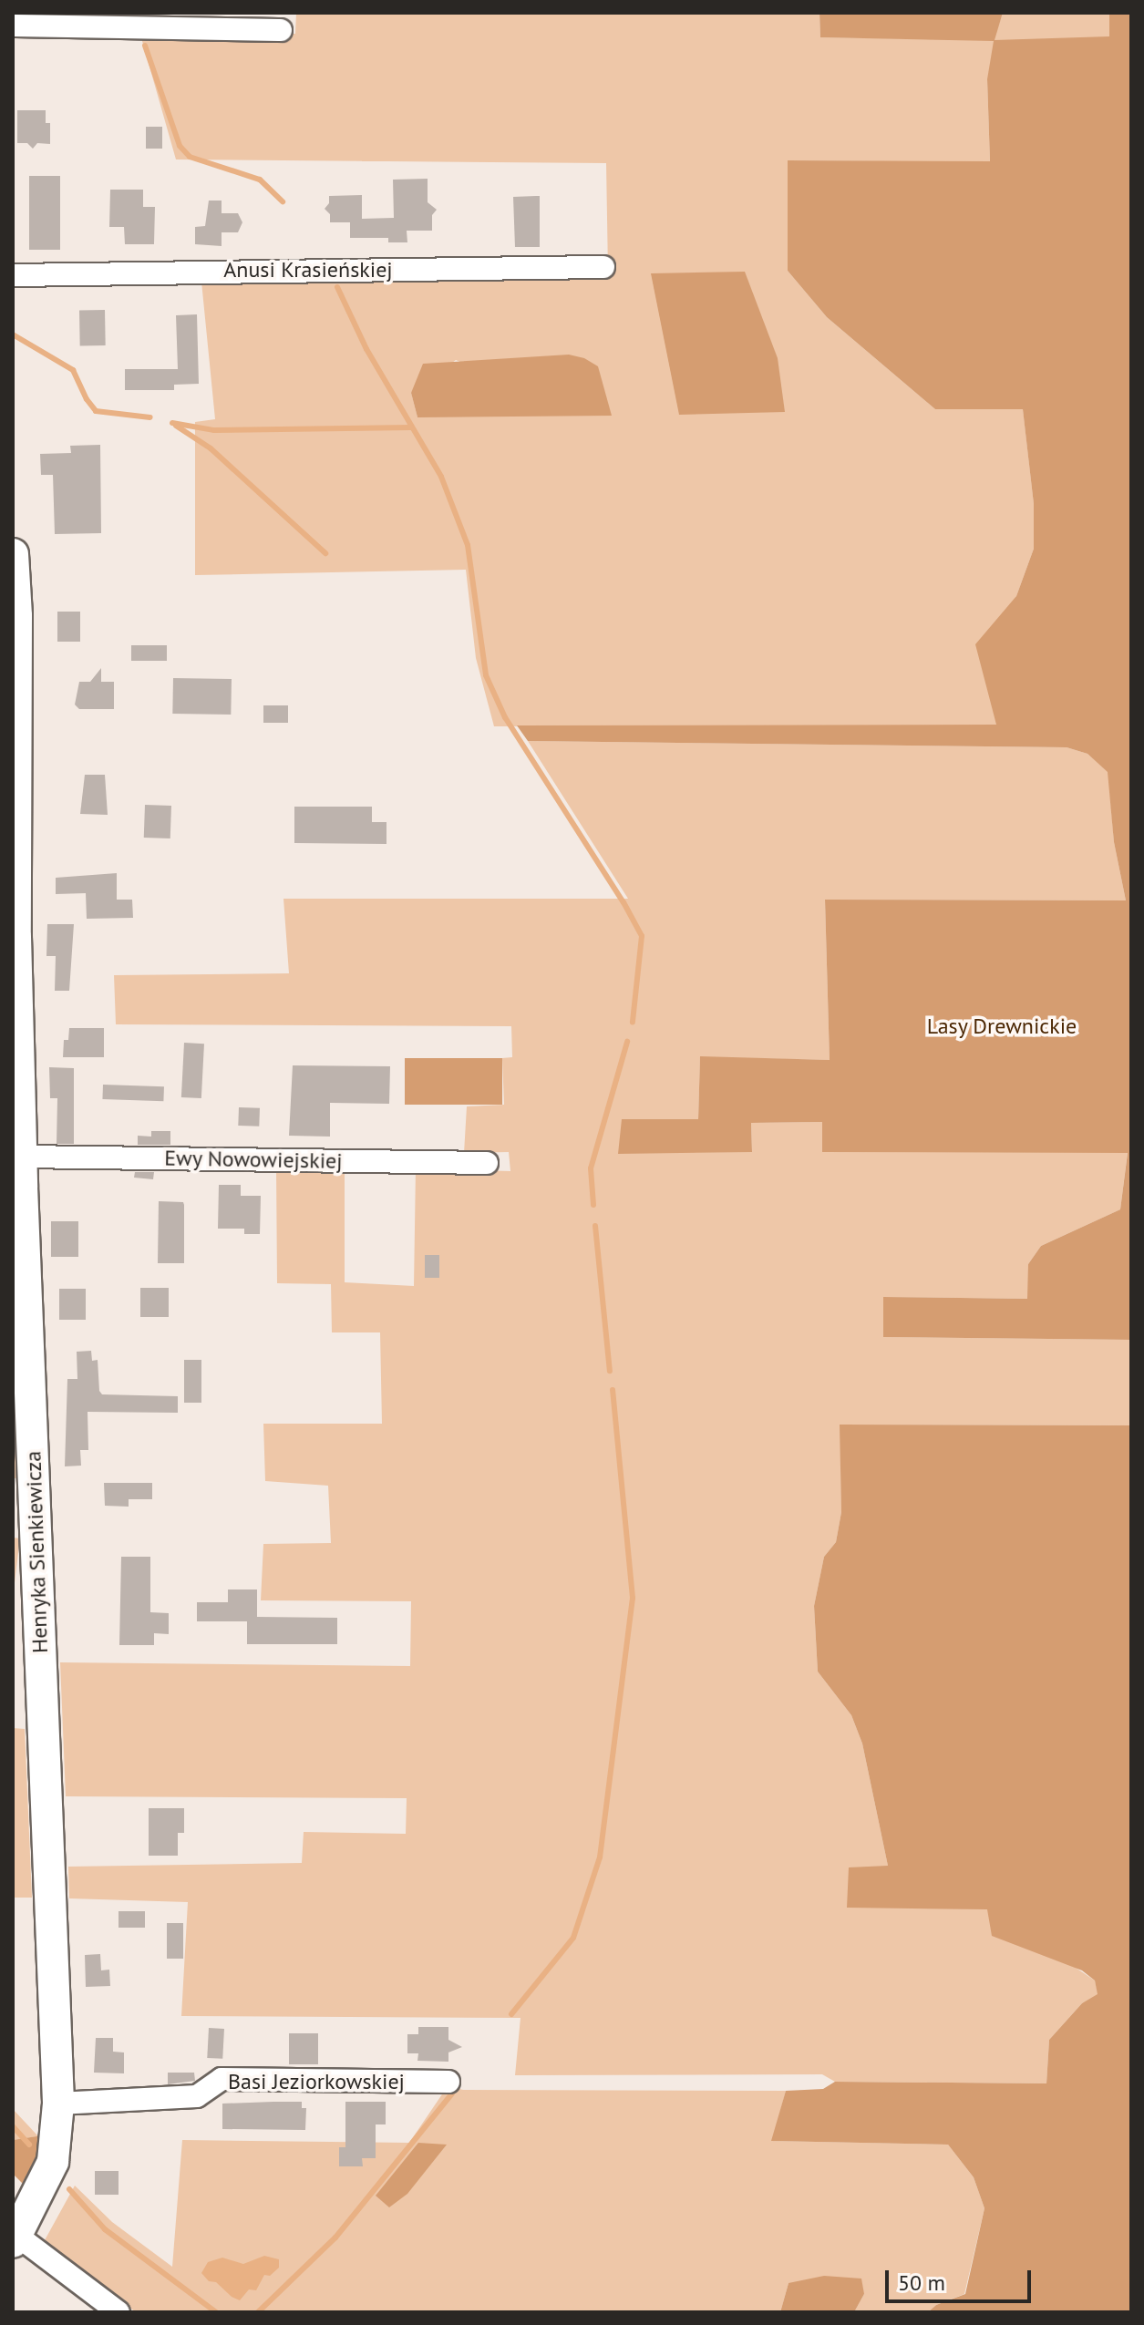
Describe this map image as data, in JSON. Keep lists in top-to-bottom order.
{
  "streets": {
    "street": [
      "Anusi Krasieńskiej",
      "Ewy Nowowiejskiej",
      "Henryka Sienkiewicza",
      "Basi Jeziorkowskiej"
    ]
  },
  "crossings": [
    ["Ewy Nowowiejskiej", "Henryka Sienkiewicza"],
    ["Henryka Sienkiewicza", "Basi Jeziorkowskiej"]
  ],
  "parks": ["Lasy Drewnickie"],
  "scale_bar": "50 m"
}
